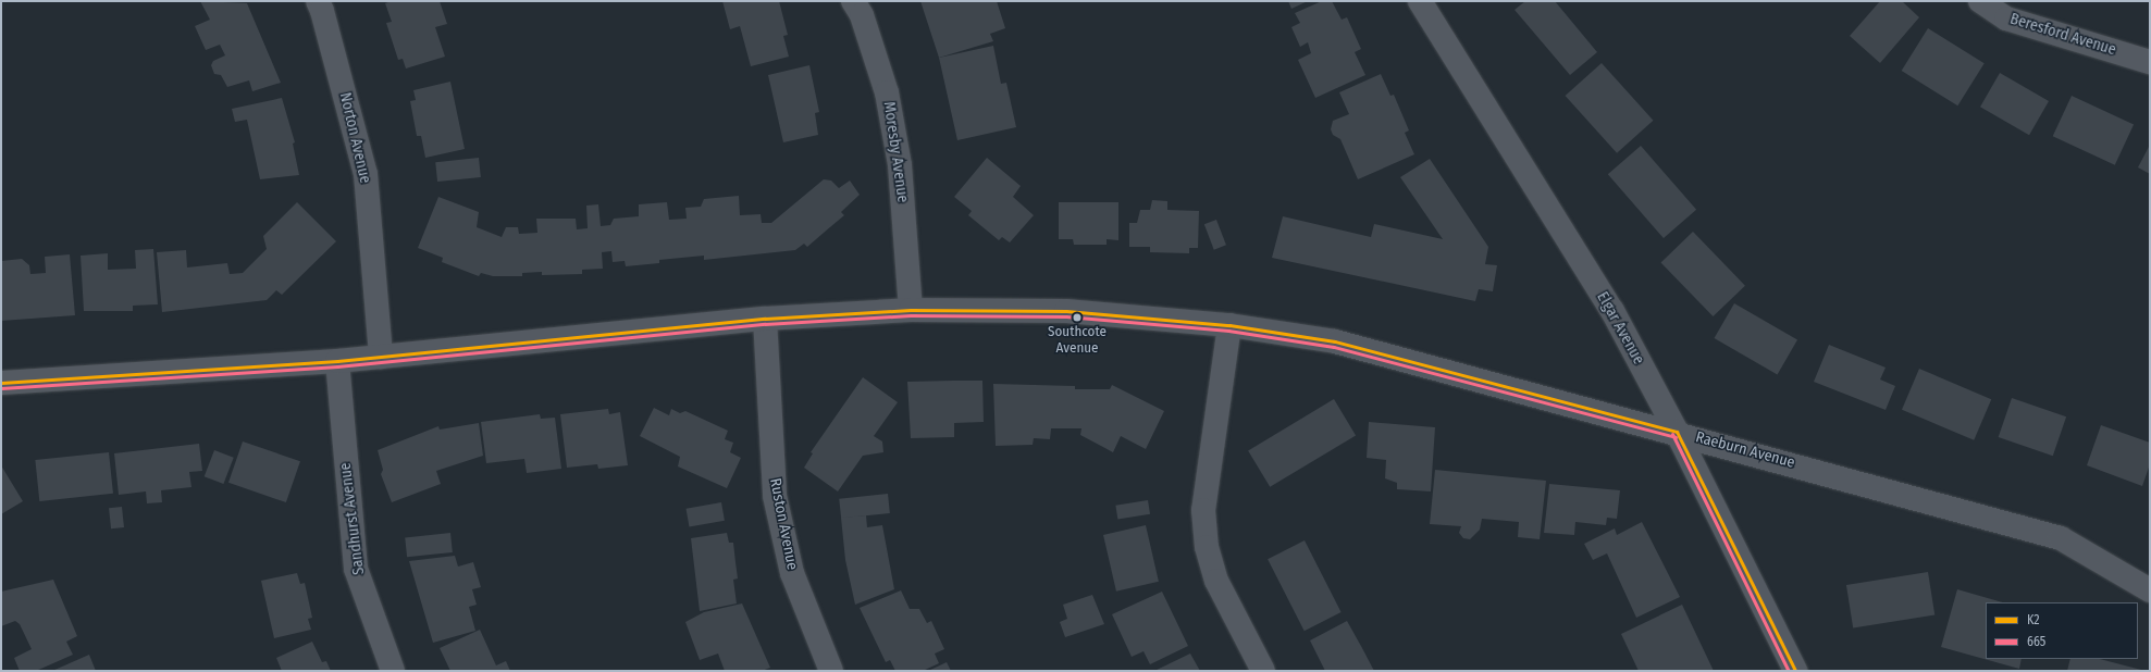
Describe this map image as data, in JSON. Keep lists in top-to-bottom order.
{
  "streets": {
    "street": [
      "Beresford Avenue",
      "Norton Avenue",
      "Moresby Avenue",
      "Elgar Avenue",
      "Raeburn Avenue",
      "Sandhurst Avenue",
      "Ruston Avenue"
    ]
  },
  "crossings": [
    ["Norton Avenue", "Raeburn Avenue"],
    ["Moresby Avenue", "Raeburn Avenue"],
    ["Elgar Avenue", "Raeburn Avenue"],
    ["Raeburn Avenue", "Sandhurst Avenue"],
    ["Raeburn Avenue", "Ruston Avenue"]
  ],
  "places": ["Southcote Avenue"],
  "lines": ["transit line K2", "transit line 665"],
  "legend": ["K2", "665"]
}
